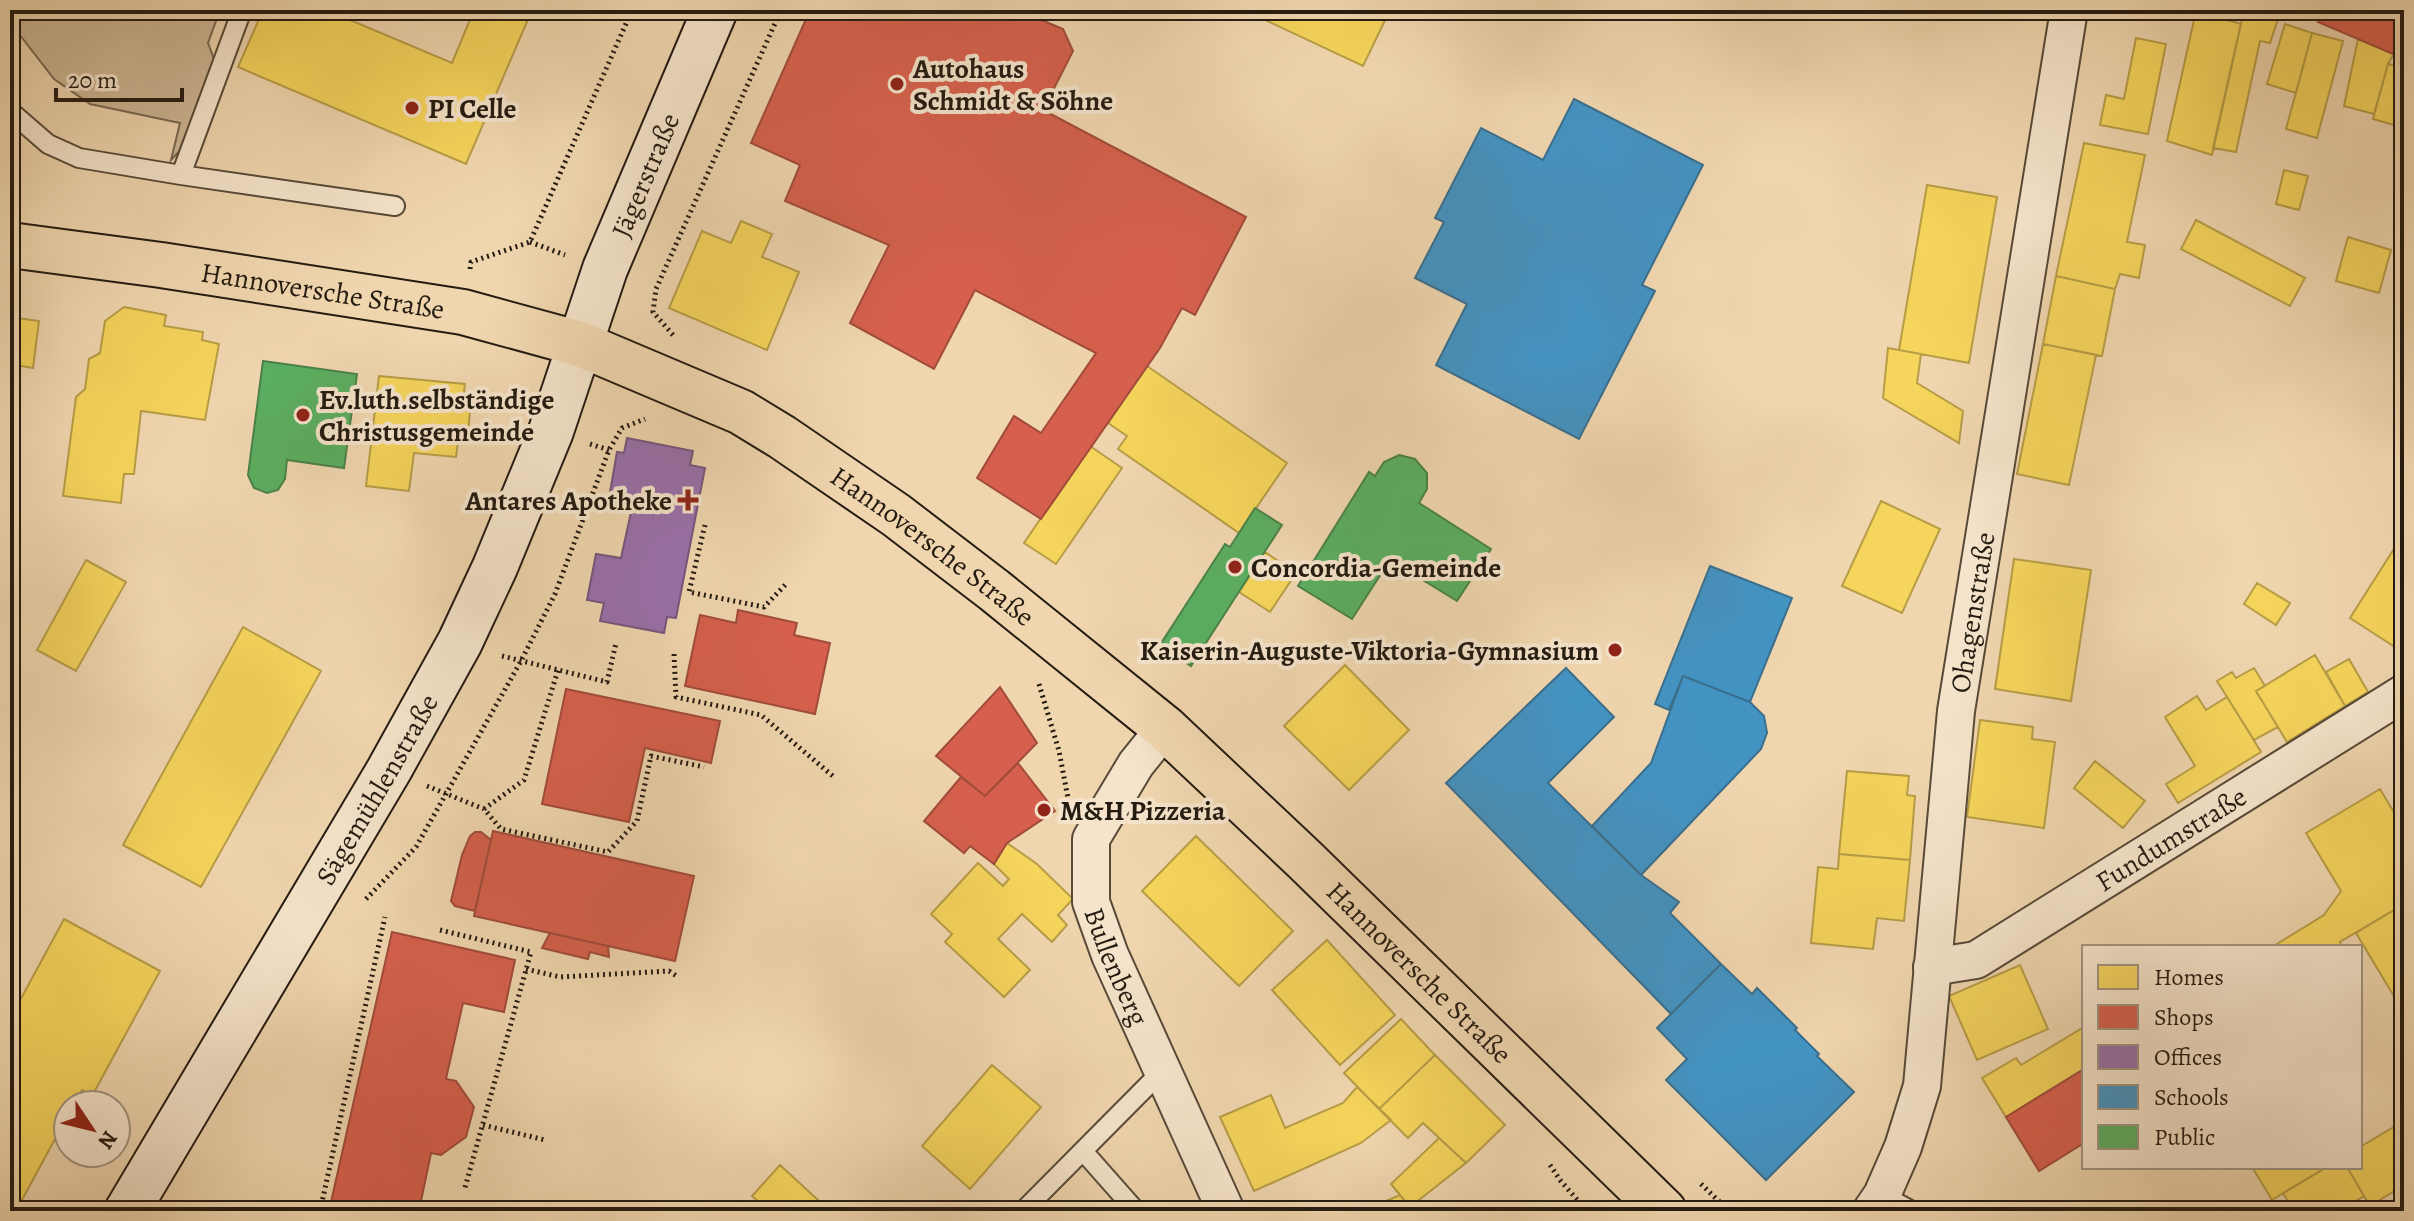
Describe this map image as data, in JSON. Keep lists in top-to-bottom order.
{
  "streets": {
    "main road": ["Hannoversche Straße"],
    "street": [
      "Jägerstraße",
      "Ohagenstraße",
      "Sägemühlenstraße",
      "Fundumstraße",
      "Bullenberg"
    ]
  },
  "crossings": [
    ["Jägerstraße", "Hannoversche Straße"],
    ["Jägerstraße", "Sägemühlenstraße"],
    ["Hannoversche Straße", "Sägemühlenstraße"],
    ["Ohagenstraße", "Fundumstraße"]
  ],
  "places": {
    "other": [
      "Autohaus Schmidt & Söhne",
      "PI Celle",
      "Ev.luth.selbständige Christusgemeinde",
      "Concordia-Gemeinde",
      "Kaiserin-Auguste-Viktoria-Gymnasium",
      "M&H Pizzeria"
    ],
    "health": ["Antares Apotheke"]
  },
  "legend": [
    "Homes",
    "Shops",
    "Offices",
    "Schools",
    "Public"
  ],
  "scale_bar": "20 m",
  "north": "bottom right"
}
